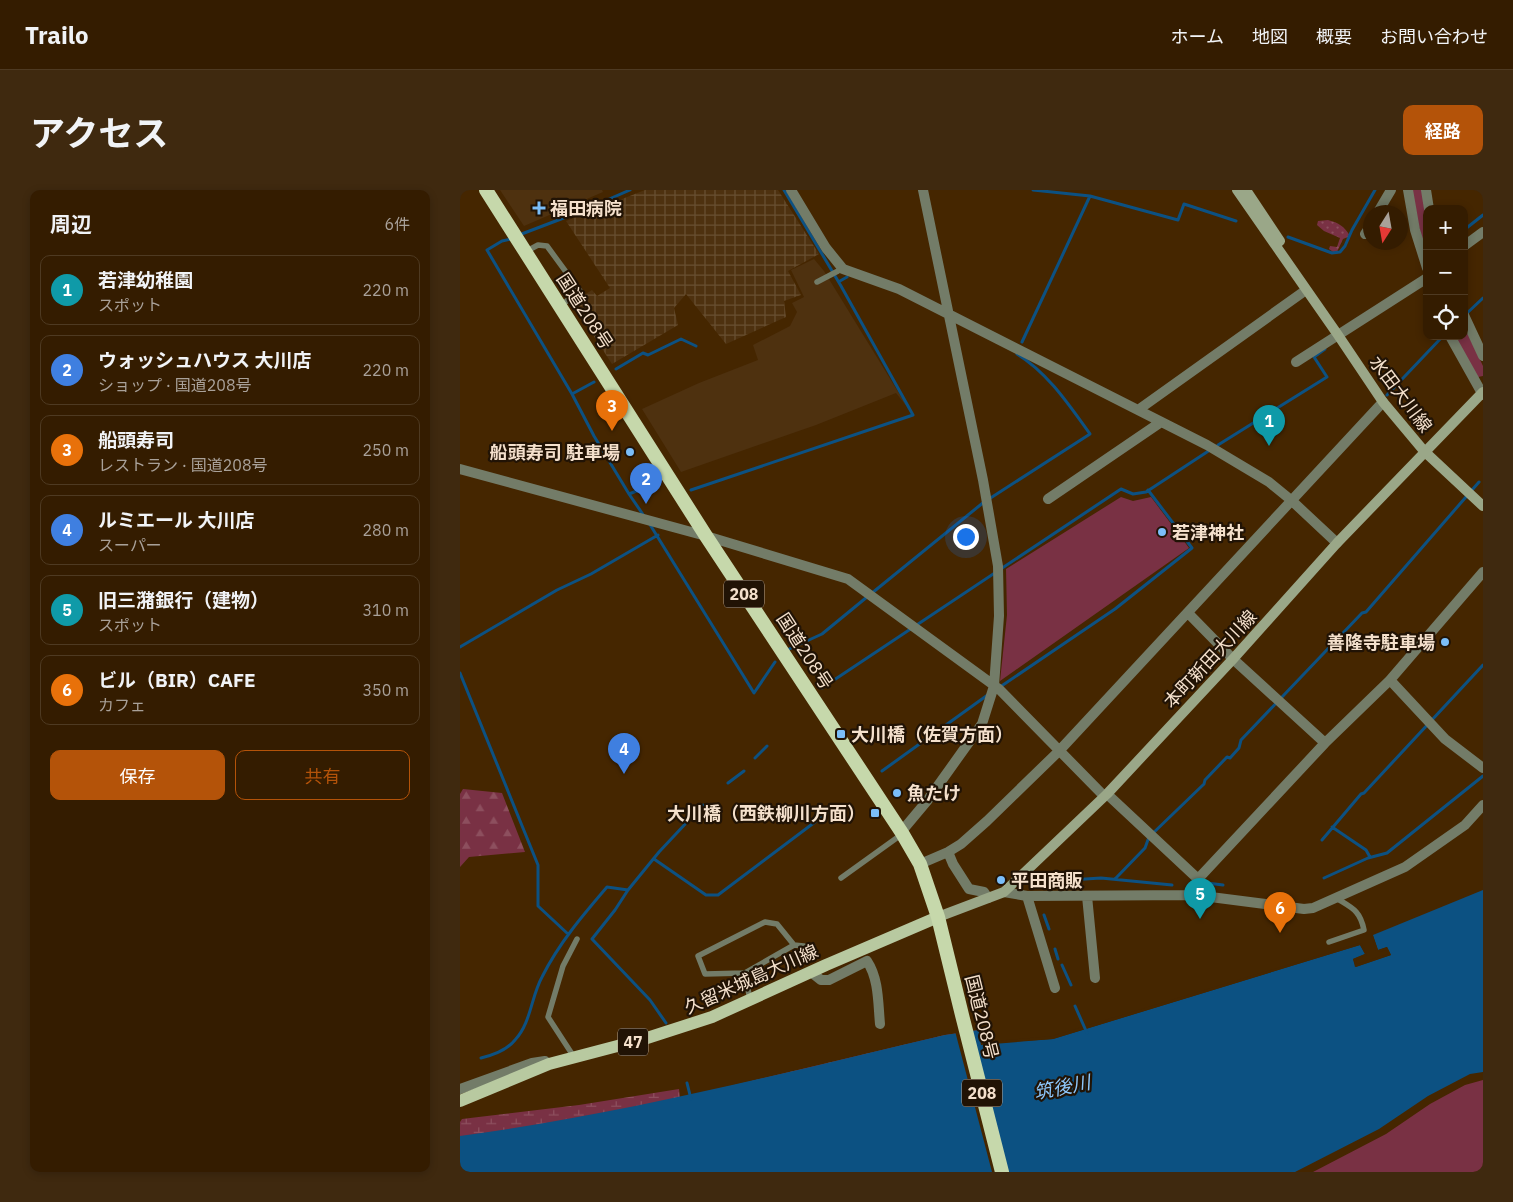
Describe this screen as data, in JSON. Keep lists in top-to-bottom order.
{
  "streets": {
    "highway": ["国道208号", "208"],
    "main road": [
      "水田大川線",
      "本町新田大川線",
      "久留米城島大川線",
      "47"
    ]
  },
  "crossings": [
    ["国道208号", "本町新田大川線"],
    ["国道208号", "久留米城島大川線"],
    ["水田大川線", "本町新田大川線"],
    ["本町新田大川線", "久留米城島大川線"]
  ],
  "water": ["筑後川"],
  "places": {
    "health": ["福田病院"],
    "other": [
      "船頭寿司 駐車場",
      "若津神社",
      "善隆寺駐車場",
      "魚たけ",
      "平田商販"
    ],
    "transit": ["大川橋（佐賀方面）", "大川橋（西鉄柳川方面）"]
  },
  "north": "bottom",
  "page": {
    "header": "Trailo",
    "nav": [
      "ホーム",
      "地図",
      "概要",
      "お問い合わせ"
    ],
    "title": "アクセス",
    "buttons": [
      "経路",
      ["保存", "共有"]
    ],
    "heading": ["周辺", "6件"],
    "map_buttons": ["+", "−"],
    "list": [
      {
        "mark": "1",
        "name": "若津幼稚園",
        "note": "スポット",
        "value": "220 m"
      },
      {
        "mark": "2",
        "name": "ウォッシュハウス 大川店",
        "note": "ショップ · 国道208号",
        "value": "220 m"
      },
      {
        "mark": "3",
        "name": "船頭寿司",
        "note": "レストラン · 国道208号",
        "value": "250 m"
      },
      {
        "mark": "4",
        "name": "ルミエール 大川店",
        "note": "スーパー",
        "value": "280 m"
      },
      {
        "mark": "5",
        "name": "旧三潴銀行（建物）",
        "note": "スポット",
        "value": "310 m"
      },
      {
        "mark": "6",
        "name": "ビル（BIR）CAFE",
        "note": "カフェ",
        "value": "350 m"
      }
    ],
    "pins": [
      "3",
      "1",
      "2",
      "4",
      "5",
      "6"
    ]
  }
}
